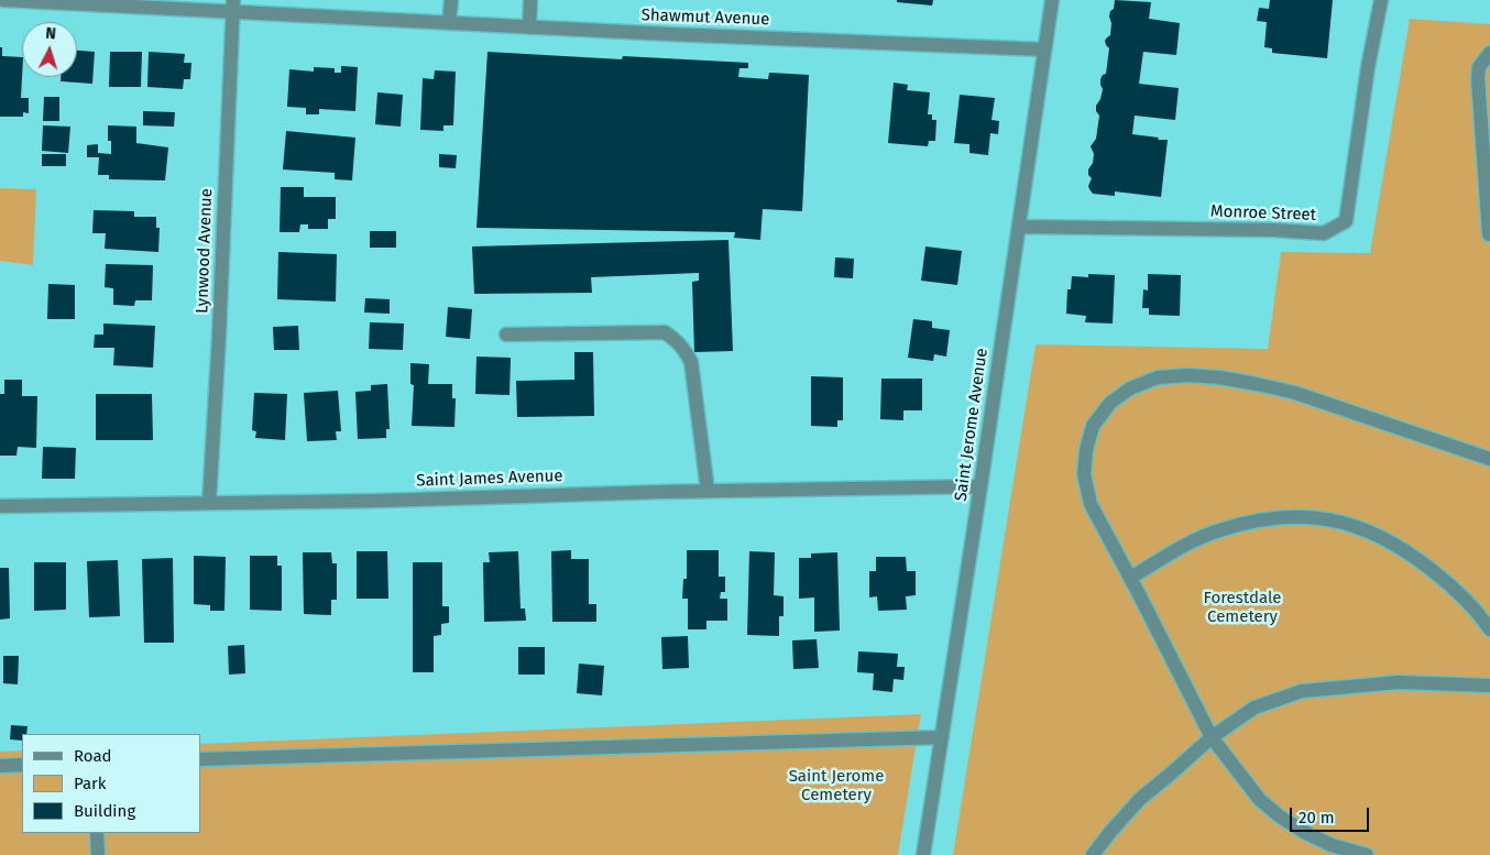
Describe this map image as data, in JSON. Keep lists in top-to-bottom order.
{
  "streets": {
    "street": [
      "Shawmut Avenue",
      "Monroe Street",
      "Lynwood Avenue",
      "Saint Jerome Avenue",
      "Saint James Avenue"
    ]
  },
  "crossings": [
    ["Shawmut Avenue", "Lynwood Avenue"],
    ["Shawmut Avenue", "Saint Jerome Avenue"],
    ["Monroe Street", "Saint Jerome Avenue"],
    ["Lynwood Avenue", "Saint James Avenue"],
    ["Saint Jerome Avenue", "Saint James Avenue"]
  ],
  "parks": ["Forestdale Cemetery", "Saint Jerome Cemetery"],
  "legend": ["Road", "Park", "Building"],
  "scale_bar": "20 m",
  "north": "top"
}
